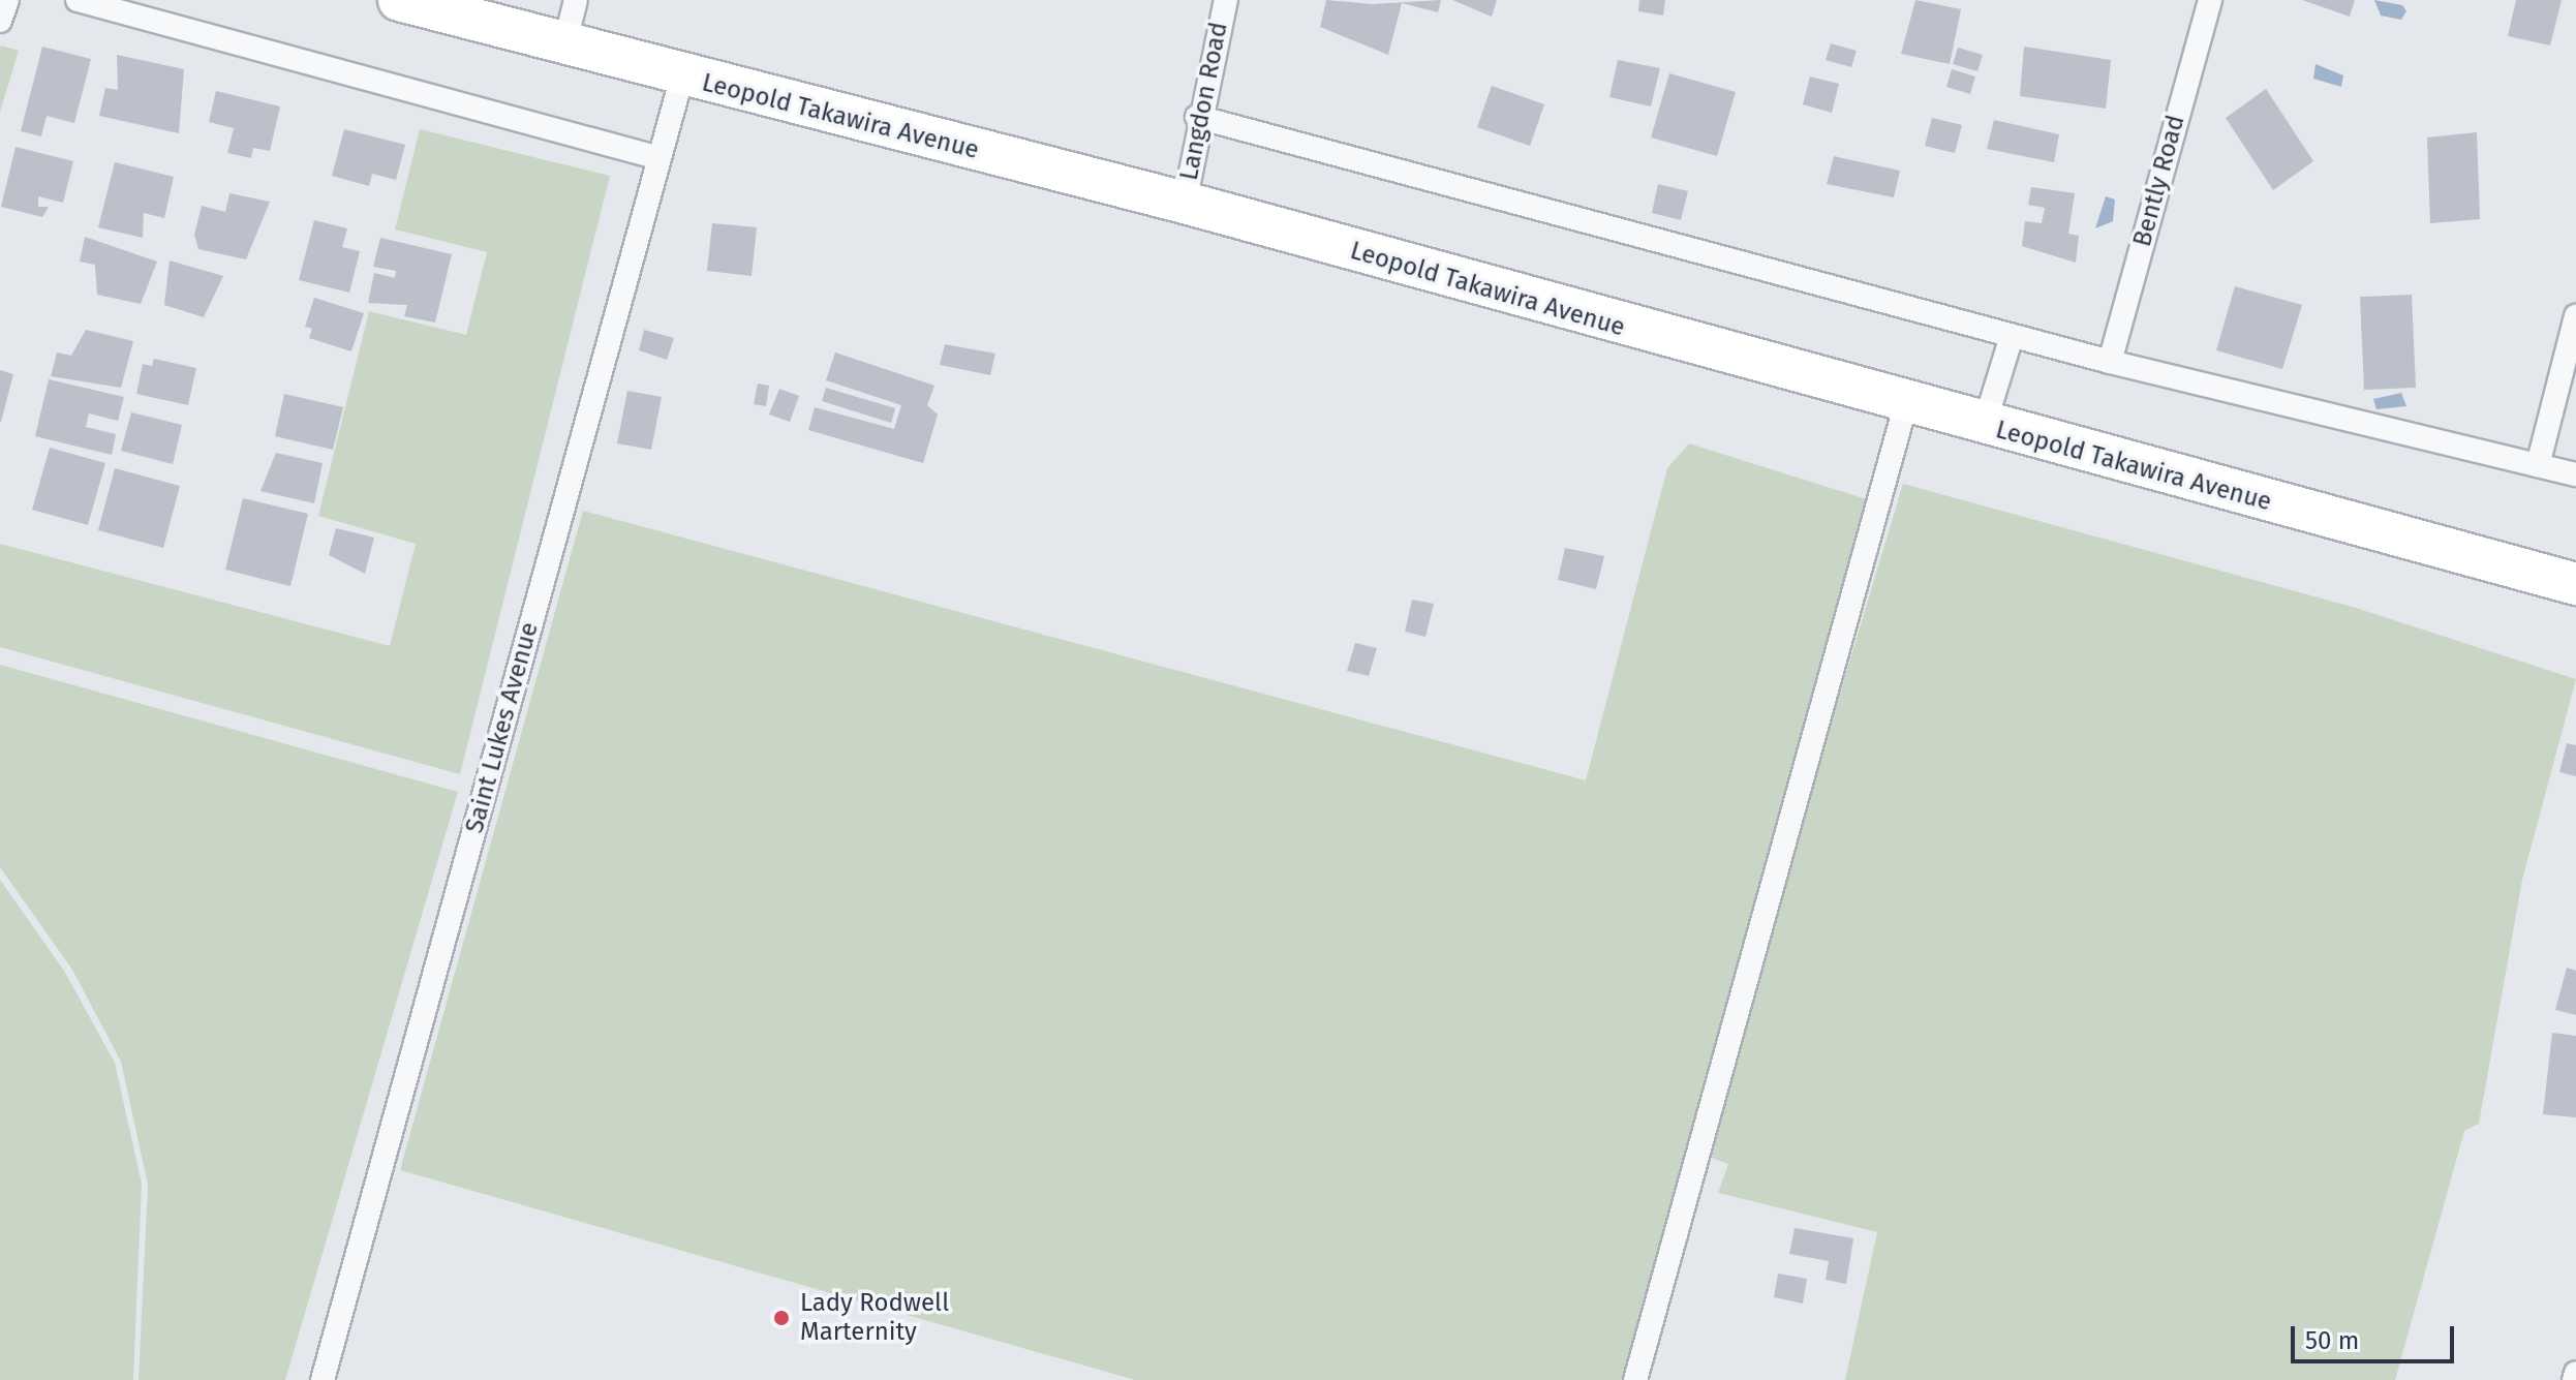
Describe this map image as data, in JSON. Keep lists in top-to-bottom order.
{
  "streets": {
    "highway": ["Leopold Takawira Avenue"],
    "street": ["Langdon Road", "Bently Road", "Saint Lukes Avenue"]
  },
  "crossings": [
    ["Langdon Road", "Leopold Takawira Avenue"],
    ["Leopold Takawira Avenue", "Saint Lukes Avenue"]
  ],
  "places": ["Lady Rodwell Marternity"],
  "scale_bar": "50 m"
}
